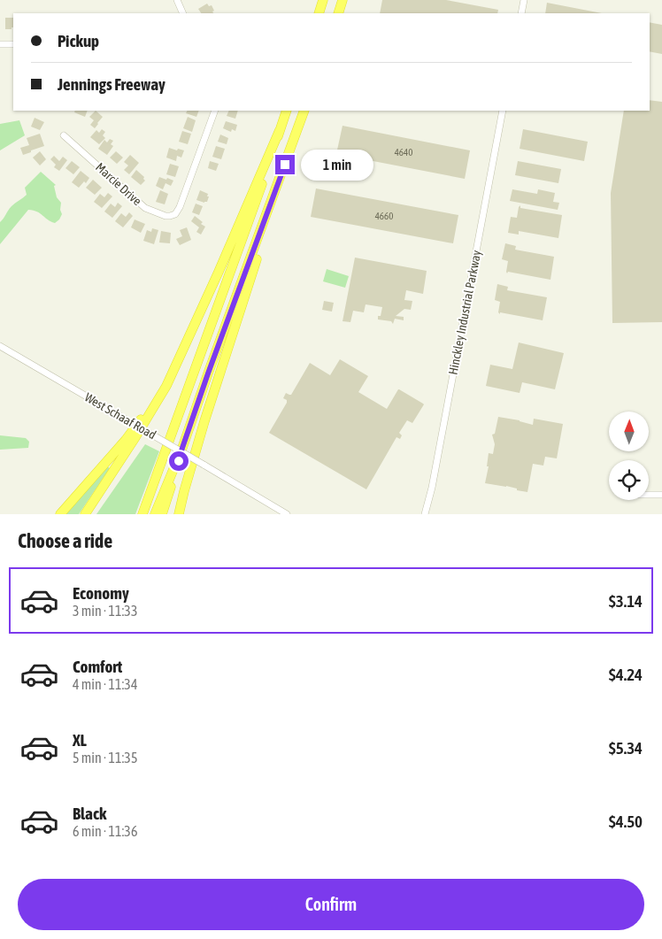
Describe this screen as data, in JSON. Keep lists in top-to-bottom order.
{
  "streets": {
    "street": ["Marcie Drive", "Hinckley Industrial Parkway", "West Schaaf Road"]
  },
  "house_numbers": ["4640", "4660"],
  "north": "top",
  "page": {
    "banner": ["Pickup", "Jennings Freeway"],
    "bubble": "1 min",
    "heading": "Choose a ride",
    "list": [
      {
        "name": "Economy",
        "note": "3 min · 11:33",
        "value": "$3.14"
      },
      {
        "name": "Comfort",
        "note": "4 min · 11:34",
        "value": "$4.24"
      },
      {
        "name": "XL",
        "note": "5 min · 11:35",
        "value": "$5.34"
      },
      {
        "name": "Black",
        "note": "6 min · 11:36",
        "value": "$4.50"
      }
    ],
    "buttons": "Confirm"
  }
}
